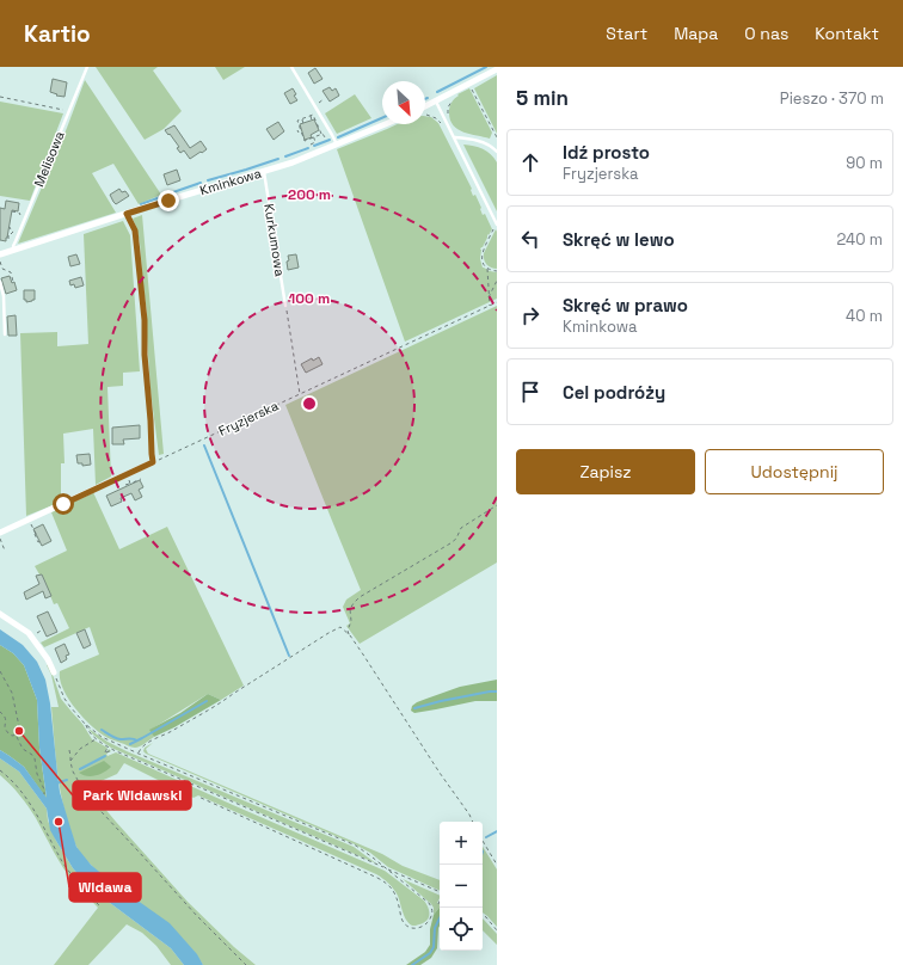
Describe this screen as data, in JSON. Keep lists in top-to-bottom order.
{
  "streets": {
    "street": ["Kminkowa"],
    "lane": ["Melisowa", "Kurkumowa"],
    "path": ["Fryzjerska"]
  },
  "crossings": [
    ["Melisowa", "Kminkowa"],
    ["Kminkowa", "Kurkumowa"]
  ],
  "places": ["Park Widawski", "Widawa"],
  "north": "bottom right",
  "page": {
    "header": "Kartio",
    "nav": [
      "Start",
      "Mapa",
      "O nas",
      "Kontakt"
    ],
    "heading": ["5 min", "Pieszo · 370 m"],
    "list": [
      ["Idź prosto", "Fryzjerska", "90 m"],
      ["Skręć w lewo", "240 m"],
      ["Skręć w prawo", "Kminkowa", "40 m"],
      "Cel podróży"
    ],
    "buttons": ["Zapisz", "Udostępnij"],
    "map_buttons": ["+", "−"]
  },
  "rings": ["200 m", "100 m"]
}
